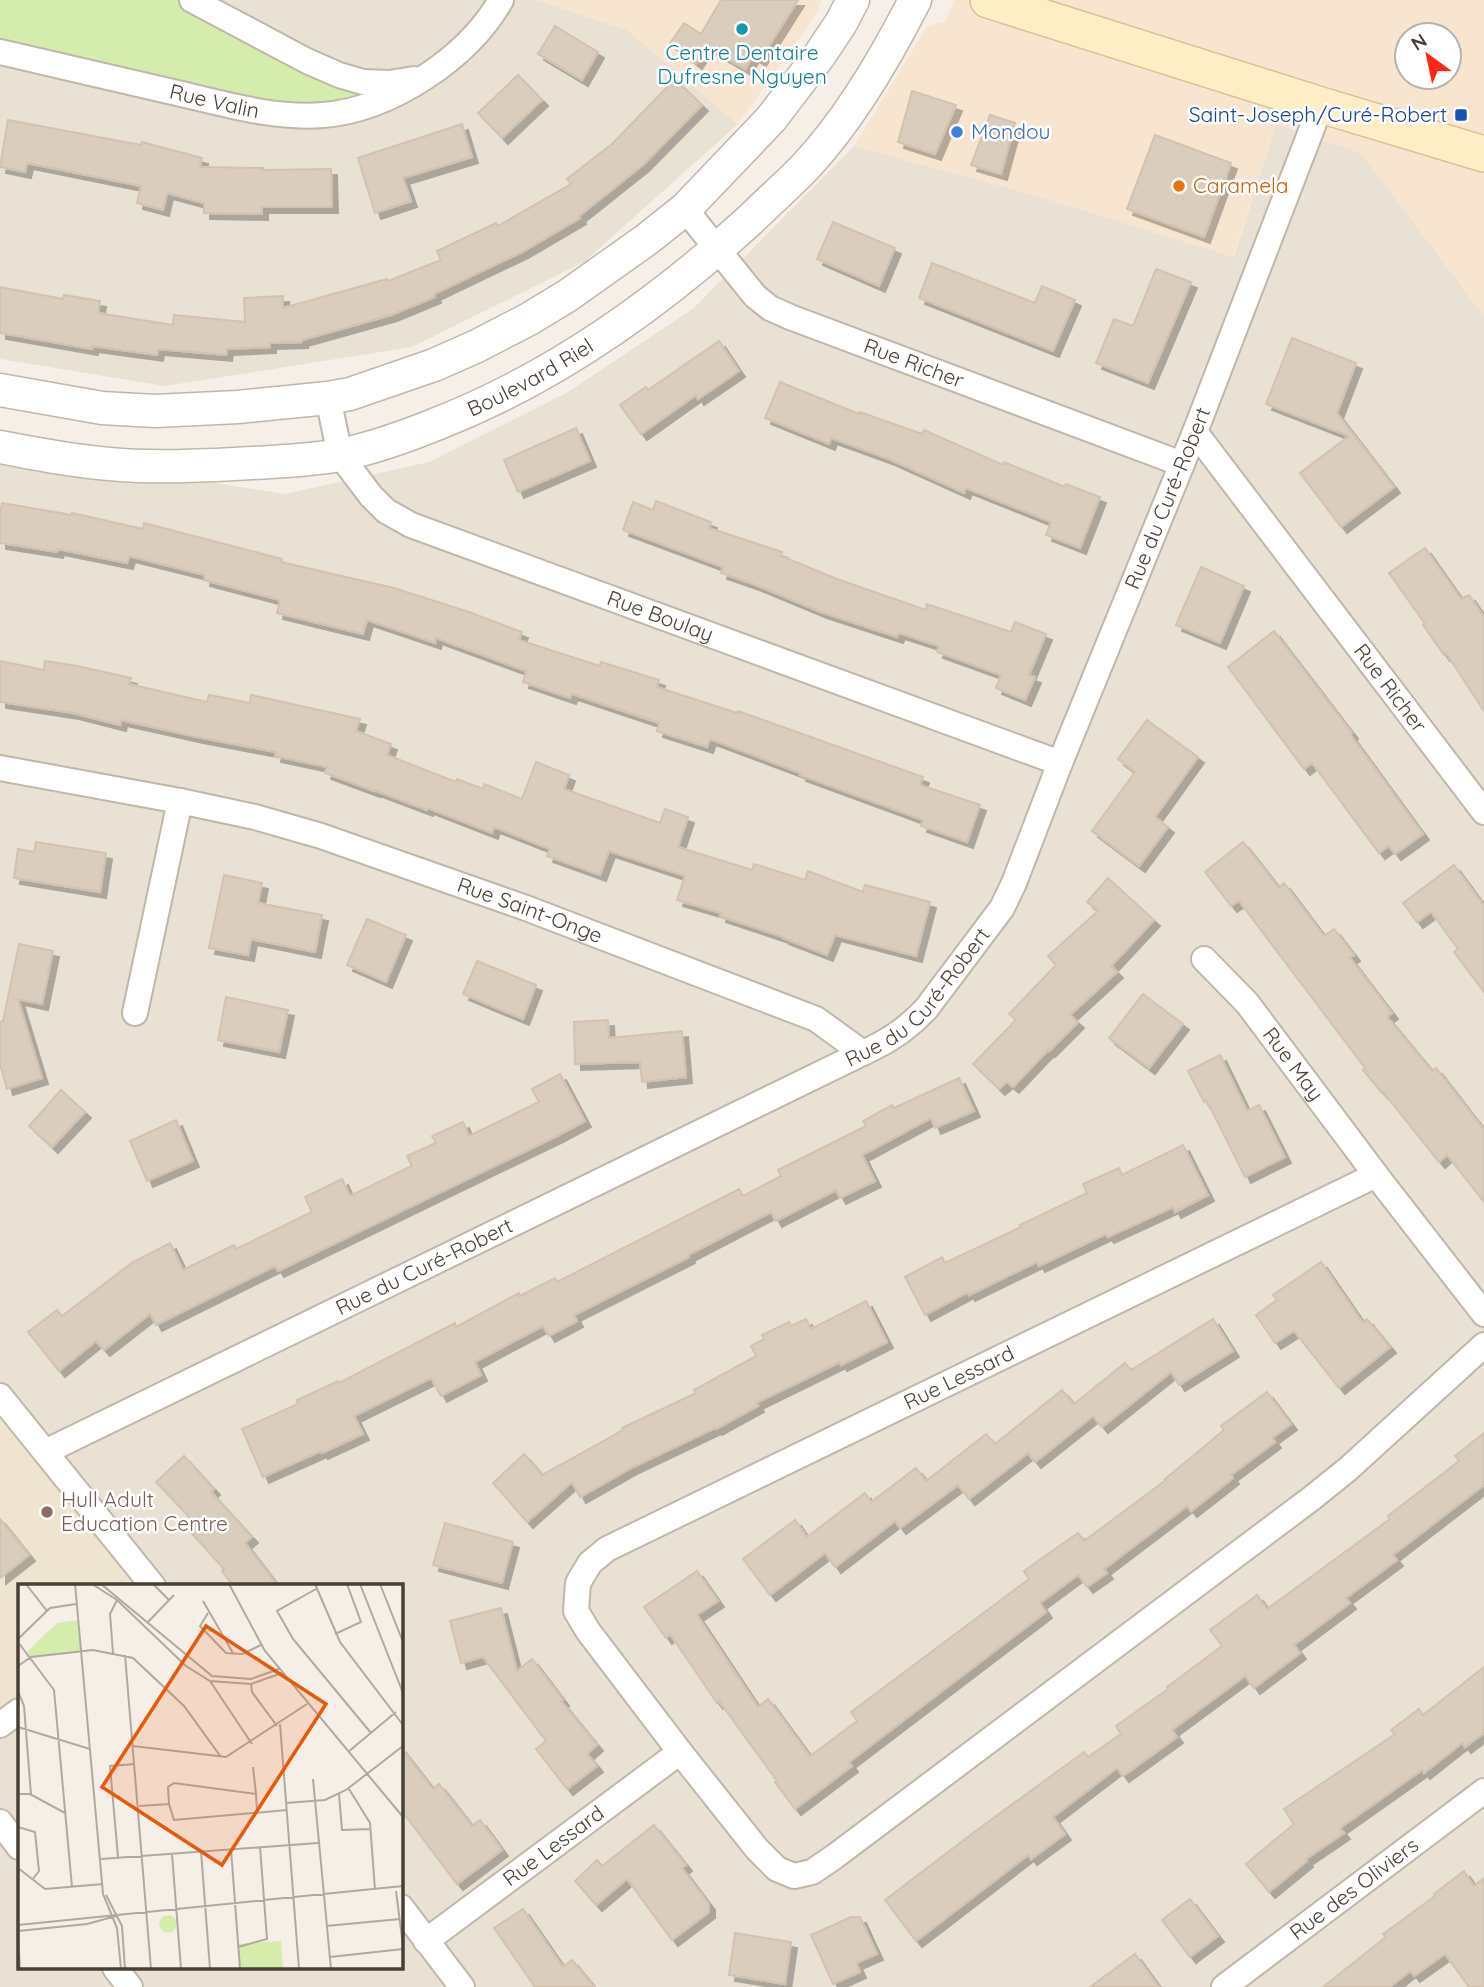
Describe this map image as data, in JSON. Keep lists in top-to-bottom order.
{
  "streets": {
    "street": [
      "Rue Valin",
      "Rue Richer",
      "Boulevard Riel",
      "Rue du Curé-Robert",
      "Rue Boulay",
      "Rue Saint-Onge",
      "Rue May",
      "Rue Lessard",
      "Rue des Oliviers"
    ]
  },
  "crossings": [
    ["Rue Richer", "Boulevard Riel"],
    ["Rue Richer", "Rue du Curé-Robert"],
    ["Boulevard Riel", "Rue Boulay"],
    ["Rue du Curé-Robert", "Rue Boulay"],
    ["Rue du Curé-Robert", "Rue Saint-Onge"],
    ["Rue May", "Rue Lessard"]
  ],
  "places": {
    "other": [
      "Centre Dentaire Dufresne Nguyen",
      "Mondou",
      "Caramela",
      "Hull Adult Education Centre"
    ],
    "transit": ["Saint-Joseph/Curé-Robert"]
  },
  "north": "top left"
}
